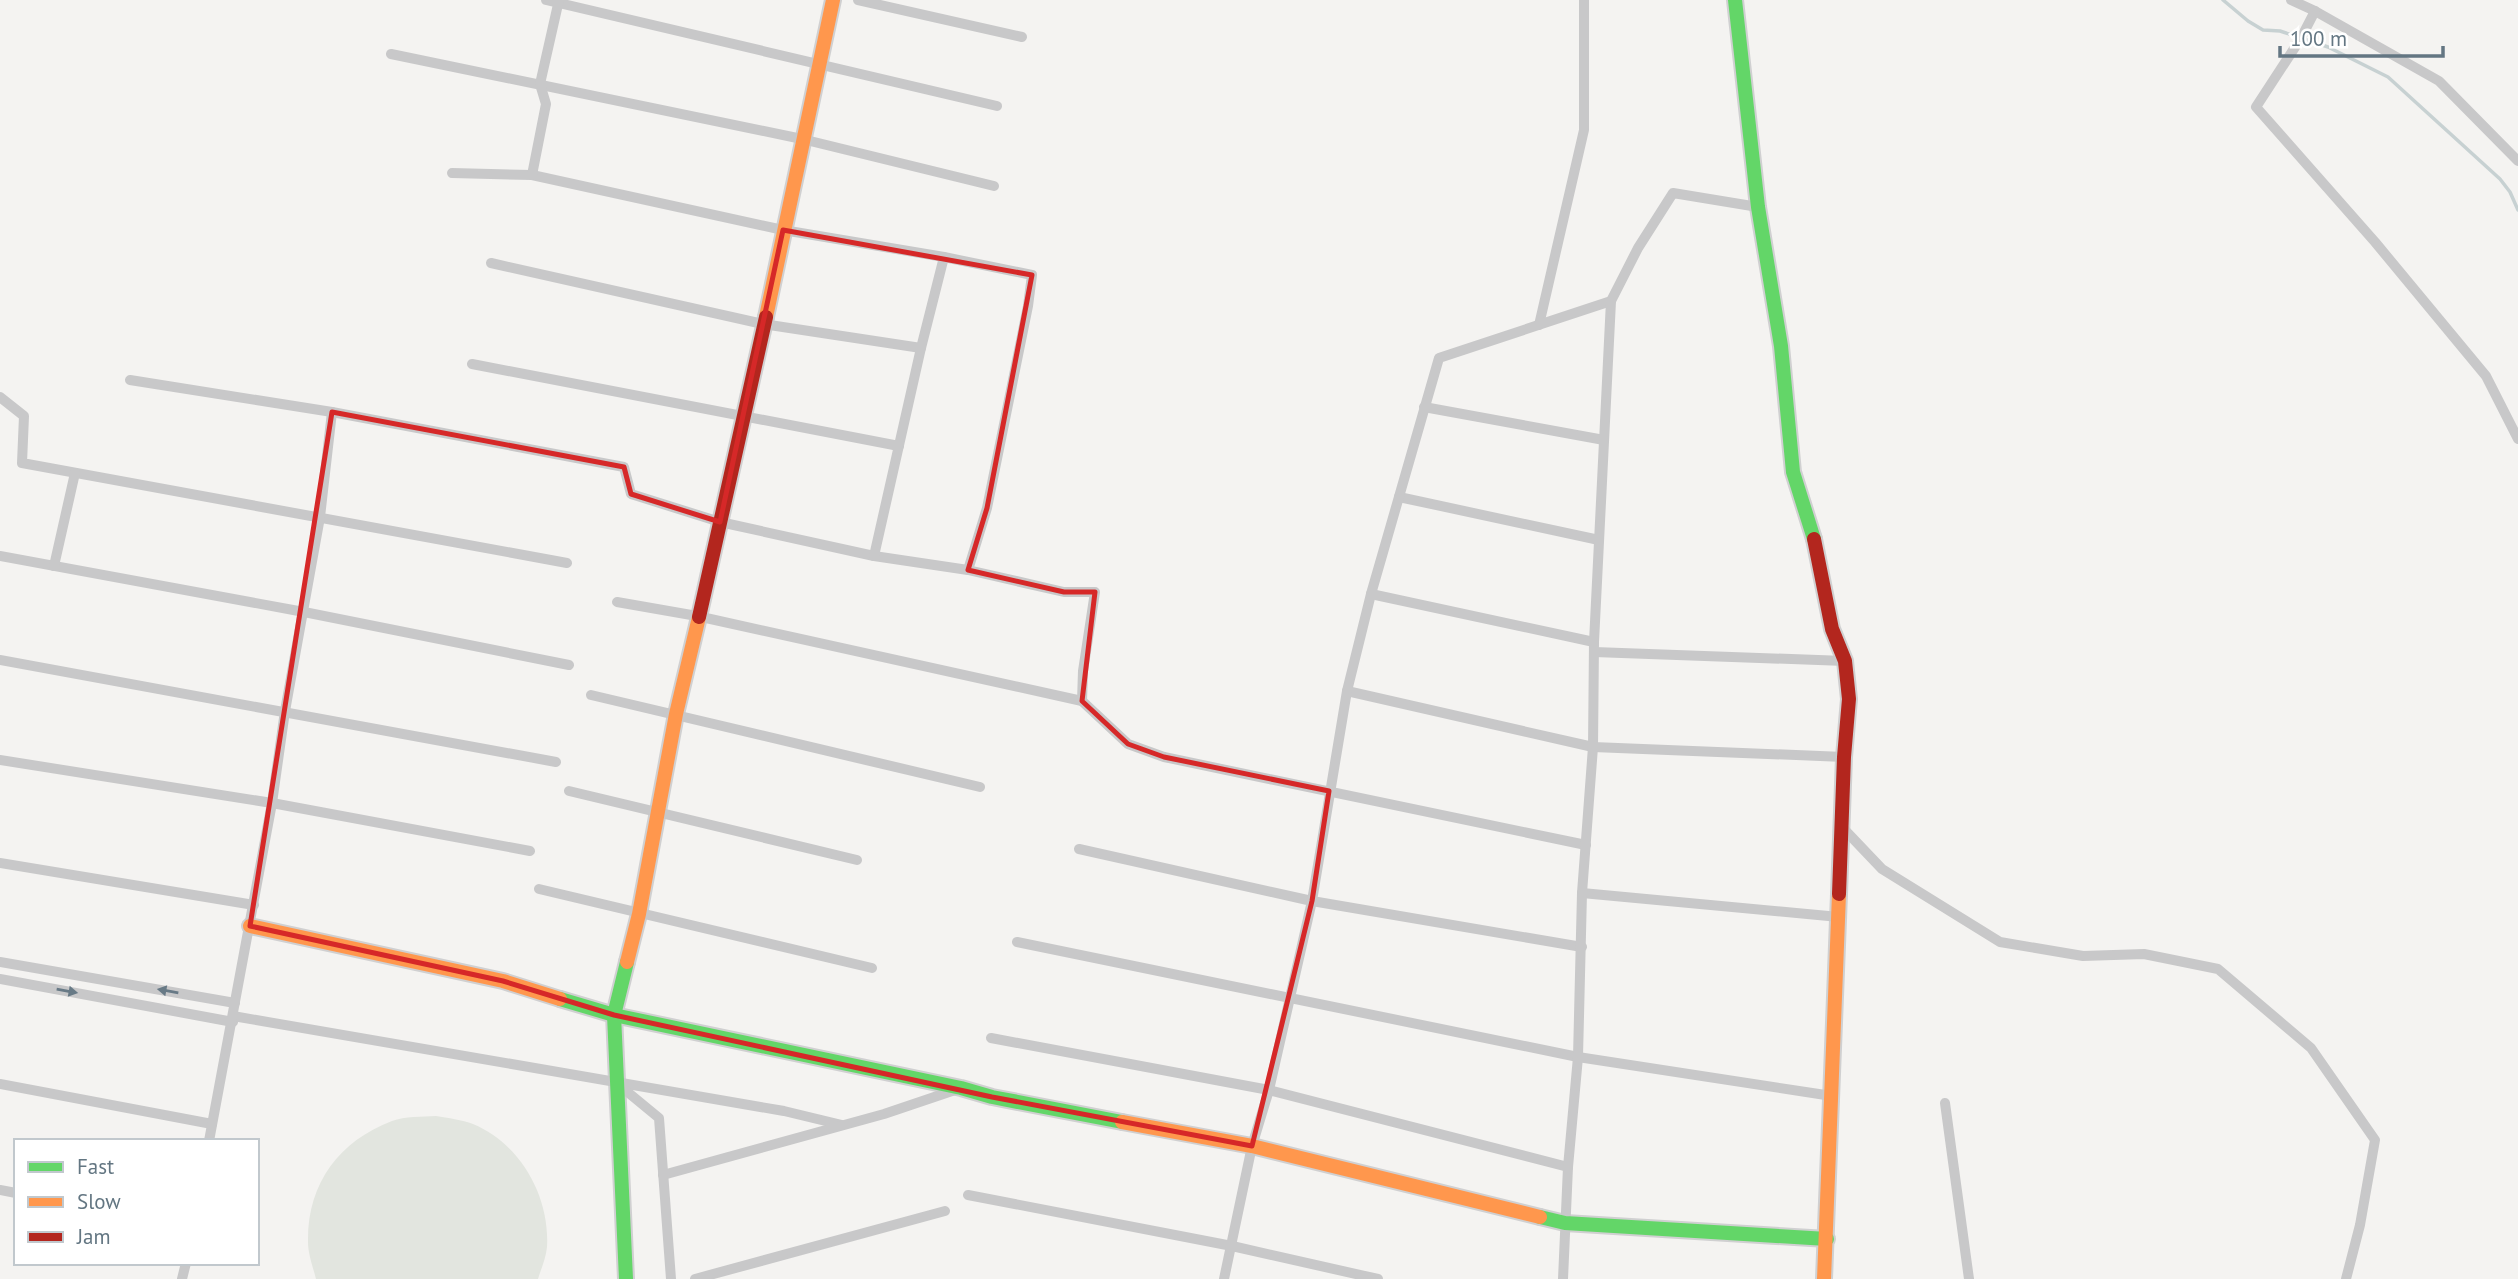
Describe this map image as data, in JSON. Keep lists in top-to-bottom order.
{
  "legend": ["Fast", "Slow", "Jam"],
  "scale_bar": "100 m"
}
